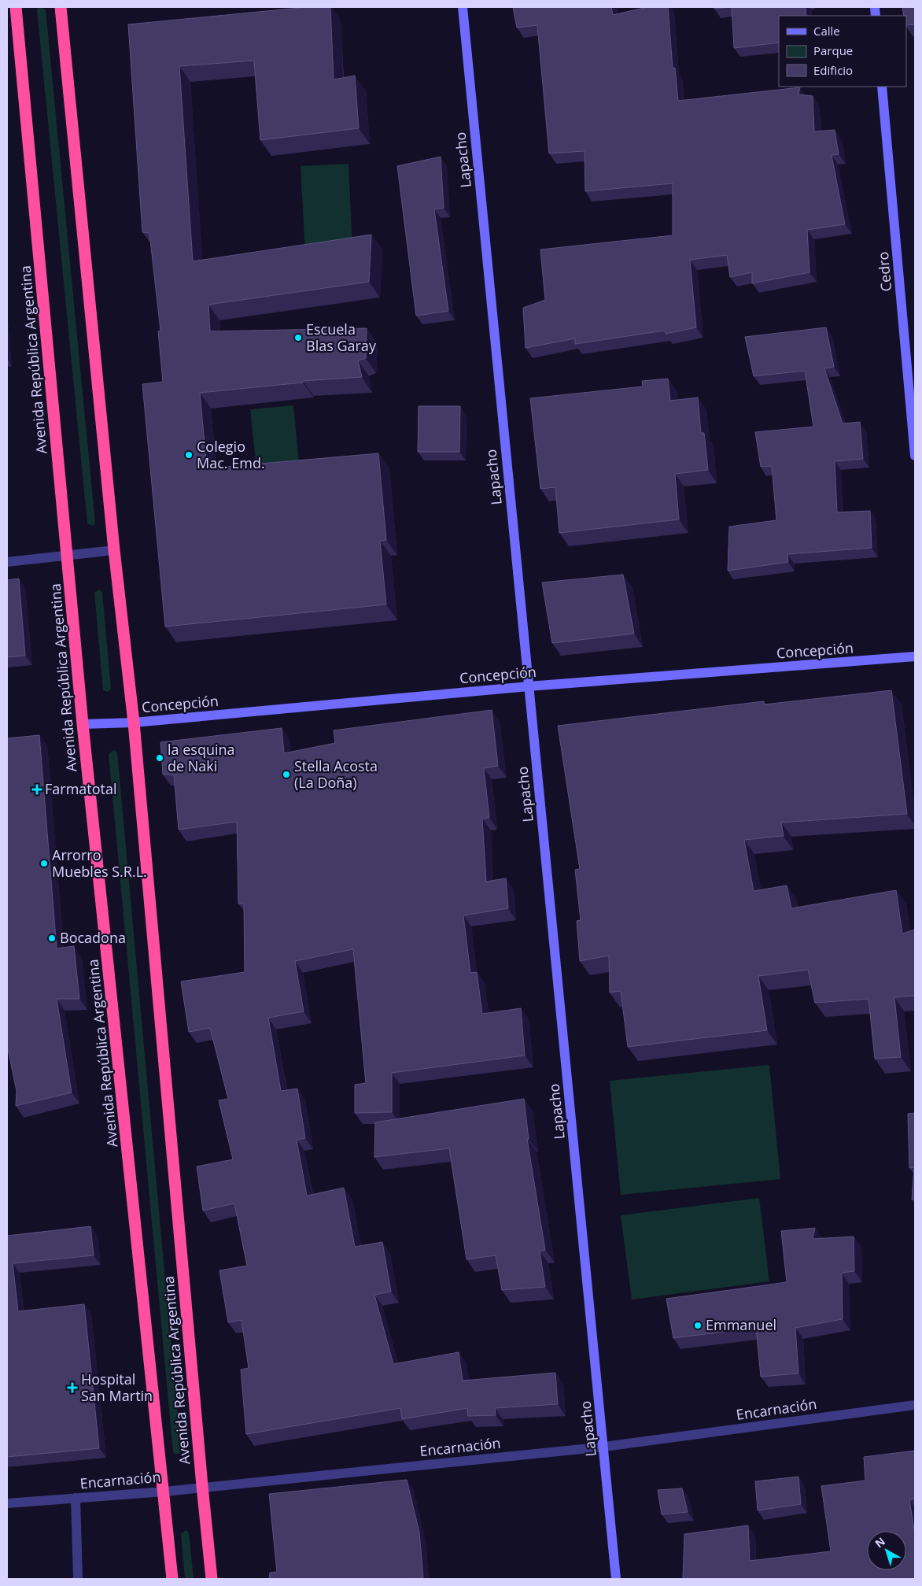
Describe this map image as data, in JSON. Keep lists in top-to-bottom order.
{
  "streets": {
    "highway": ["Avenida República Argentina"],
    "street": [
      "Lapacho",
      "Cedro",
      "Concepción",
      "Encarnación"
    ]
  },
  "crossings": [
    ["Lapacho", "Concepción"],
    ["Lapacho", "Encarnación"],
    ["Avenida República Argentina", "Concepción"],
    ["Avenida República Argentina", "Encarnación"]
  ],
  "places": {
    "other": [
      "Escuela Blas Garay",
      "Colegio Mac. Emd.",
      "la esquina de Naki",
      "Stella Acosta (La Doña)",
      "Arrorro Muebles S.R.L.",
      "Bocadona",
      "Emmanuel"
    ],
    "health": ["Farmatotal", "Hospital San Martin"]
  },
  "legend": ["Calle", "Parque", "Edificio"],
  "north": "top left"
}
